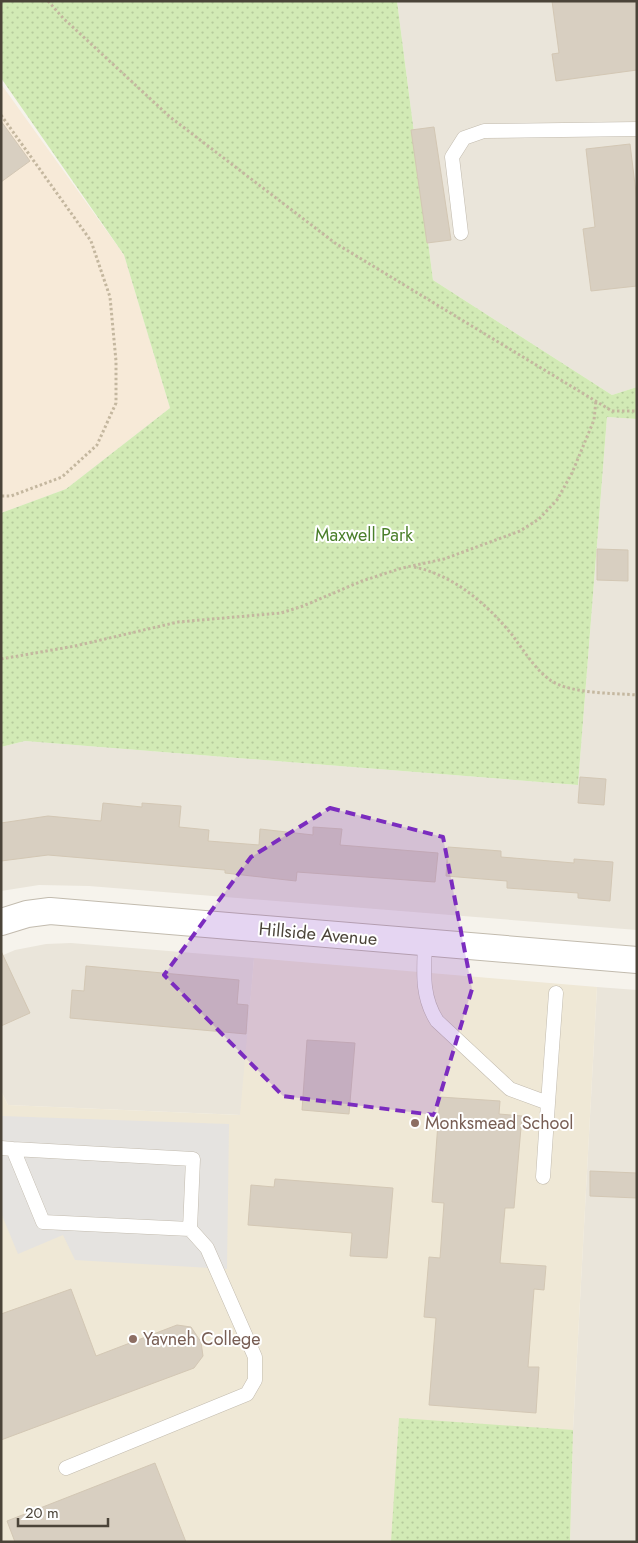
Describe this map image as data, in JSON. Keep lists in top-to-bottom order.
{
  "streets": {
    "street": ["Hillside Avenue"]
  },
  "parks": ["Maxwell Park"],
  "places": ["Monksmead School", "Yavneh College"],
  "scale_bar": "20 m"
}
